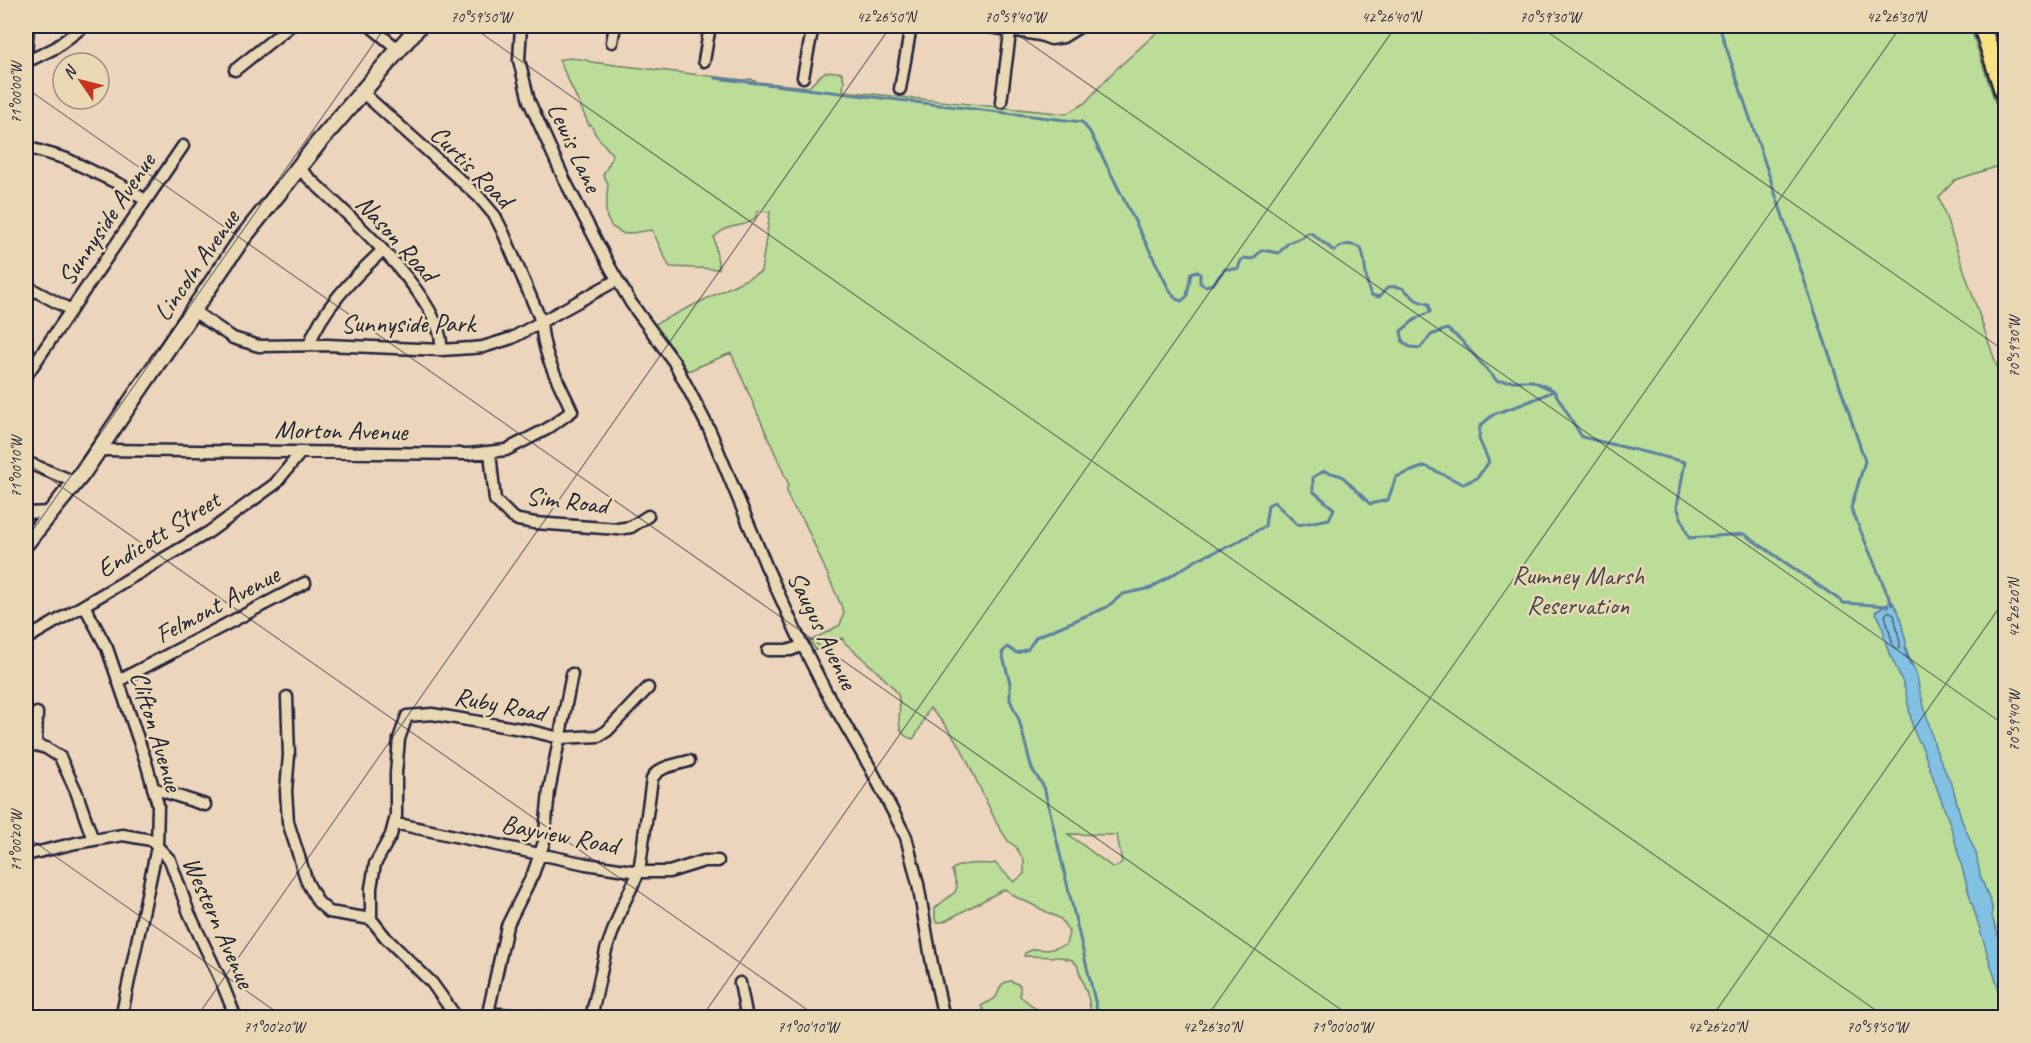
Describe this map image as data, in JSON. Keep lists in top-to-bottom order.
{
  "streets": {
    "main road": ["Lincoln Avenue"],
    "street": [
      "Lewis Lane",
      "Curtis Road",
      "Sunnyside Avenue",
      "Nason Road",
      "Sunnyside Park",
      "Morton Avenue",
      "Sim Road",
      "Endicott Street",
      "Felmont Avenue",
      "Saugus Avenue",
      "Ruby Road",
      "Clifton Avenue",
      "Bayview Road",
      "Western Avenue"
    ]
  },
  "crossings": [
    ["Lewis Lane", "Sunnyside Park"],
    ["Lewis Lane", "Saugus Avenue"],
    ["Curtis Road", "Lincoln Avenue"],
    ["Curtis Road", "Sunnyside Park"],
    ["Curtis Road", "Morton Avenue"],
    ["Nason Road", "Lincoln Avenue"],
    ["Nason Road", "Sunnyside Park"],
    ["Lincoln Avenue", "Sunnyside Park"],
    ["Lincoln Avenue", "Morton Avenue"],
    ["Sunnyside Park", "Saugus Avenue"],
    ["Morton Avenue", "Sim Road"],
    ["Morton Avenue", "Endicott Street"],
    ["Endicott Street", "Clifton Avenue"],
    ["Felmont Avenue", "Clifton Avenue"],
    ["Ruby Road", "Bayview Road"],
    ["Clifton Avenue", "Western Avenue"]
  ],
  "parks": ["Rumney Marsh Reservation"],
  "north": "top left",
  "coordinates": [
    "70°59'50\"W",
    "42°26'50\"N",
    "70°59'40\"W",
    "42°26'40\"N",
    "70°59'30\"W",
    "42°26'30\"N",
    "71°00'00\"W",
    "71°00'10\"W",
    "42°26'20\"N",
    "71°00'20\"W"
  ]
}
